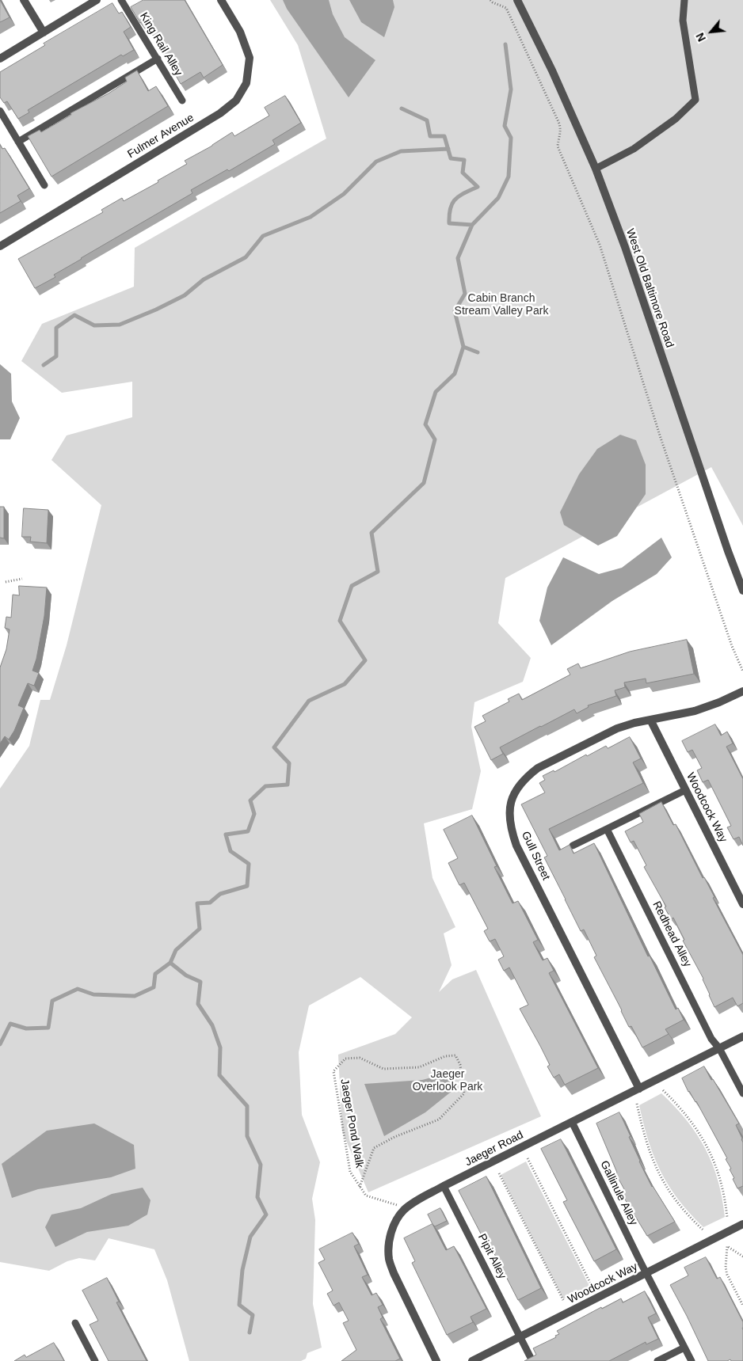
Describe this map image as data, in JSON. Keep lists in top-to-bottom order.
{
  "streets": {
    "street": [
      "Fulmer Avenue",
      "West Old Baltimore Road",
      "Woodcock Way",
      "Gull Street",
      "Jaeger Road"
    ],
    "lane": [
      "King Rail Alley",
      "Redhead Alley",
      "Gallinule Alley",
      "Pipit Alley"
    ],
    "path": ["Jaeger Pond Walk"]
  },
  "crossings": [
    ["Woodcock Way", "Gull Street"],
    ["Woodcock Way", "Gallinule Alley"],
    ["Woodcock Way", "Pipit Alley"],
    ["Gull Street", "Jaeger Road"],
    ["Redhead Alley", "Jaeger Road"],
    ["Jaeger Pond Walk", "Jaeger Road"],
    ["Jaeger Road", "Gallinule Alley"],
    ["Jaeger Road", "Pipit Alley"]
  ],
  "parks": ["Cabin Branch Stream Valley Park", "Jaeger Overlook Park"],
  "north": "bottom left"
}
